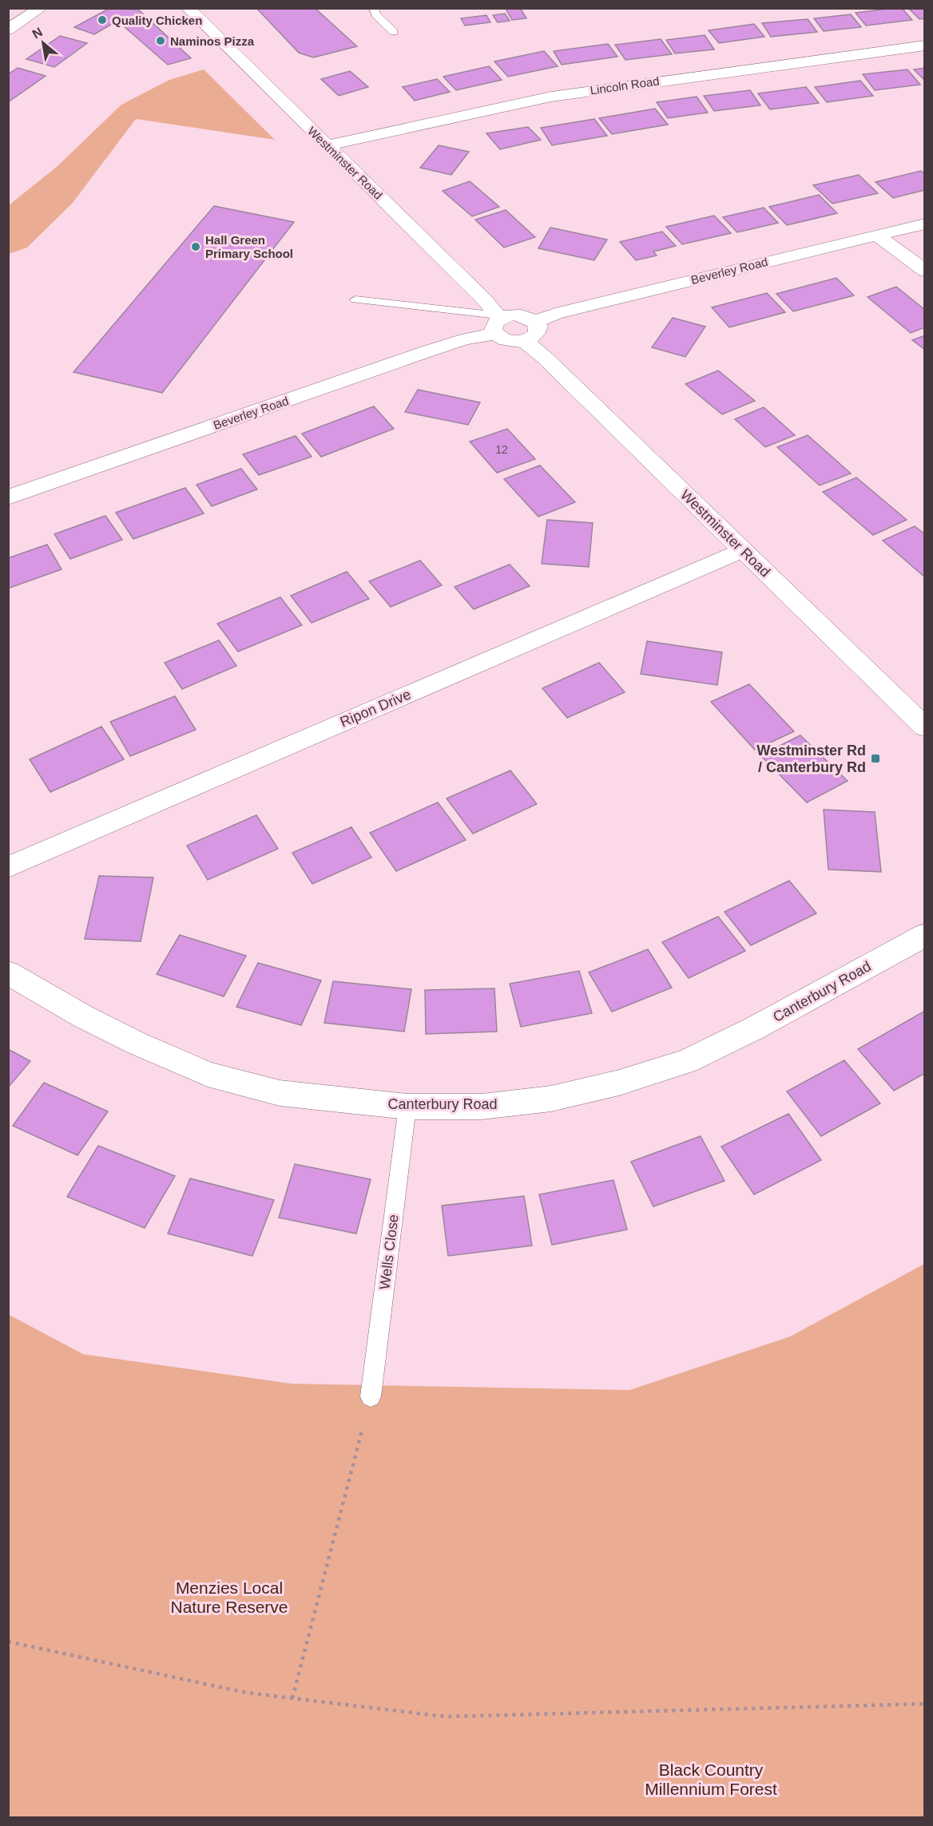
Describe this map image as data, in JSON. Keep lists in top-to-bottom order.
{
  "streets": {
    "street": [
      "Lincoln Road",
      "Westminster Road",
      "Beverley Road",
      "Ripon Drive",
      "Canterbury Road"
    ],
    "lane": ["Wells Close"]
  },
  "crossings": [
    ["Lincoln Road", "Westminster Road"],
    ["Westminster Road", "Beverley Road"],
    ["Westminster Road", "Ripon Drive"],
    ["Canterbury Road", "Wells Close"]
  ],
  "parks": ["Menzies Local Nature Reserve", "Black Country Millennium Forest"],
  "places": {
    "other": ["Quality Chicken", "Naminos Pizza", "Hall Green Primary School"],
    "transit": ["Westminster Rd / Canterbury Rd"]
  },
  "house_numbers": ["12"],
  "north": "top left"
}
